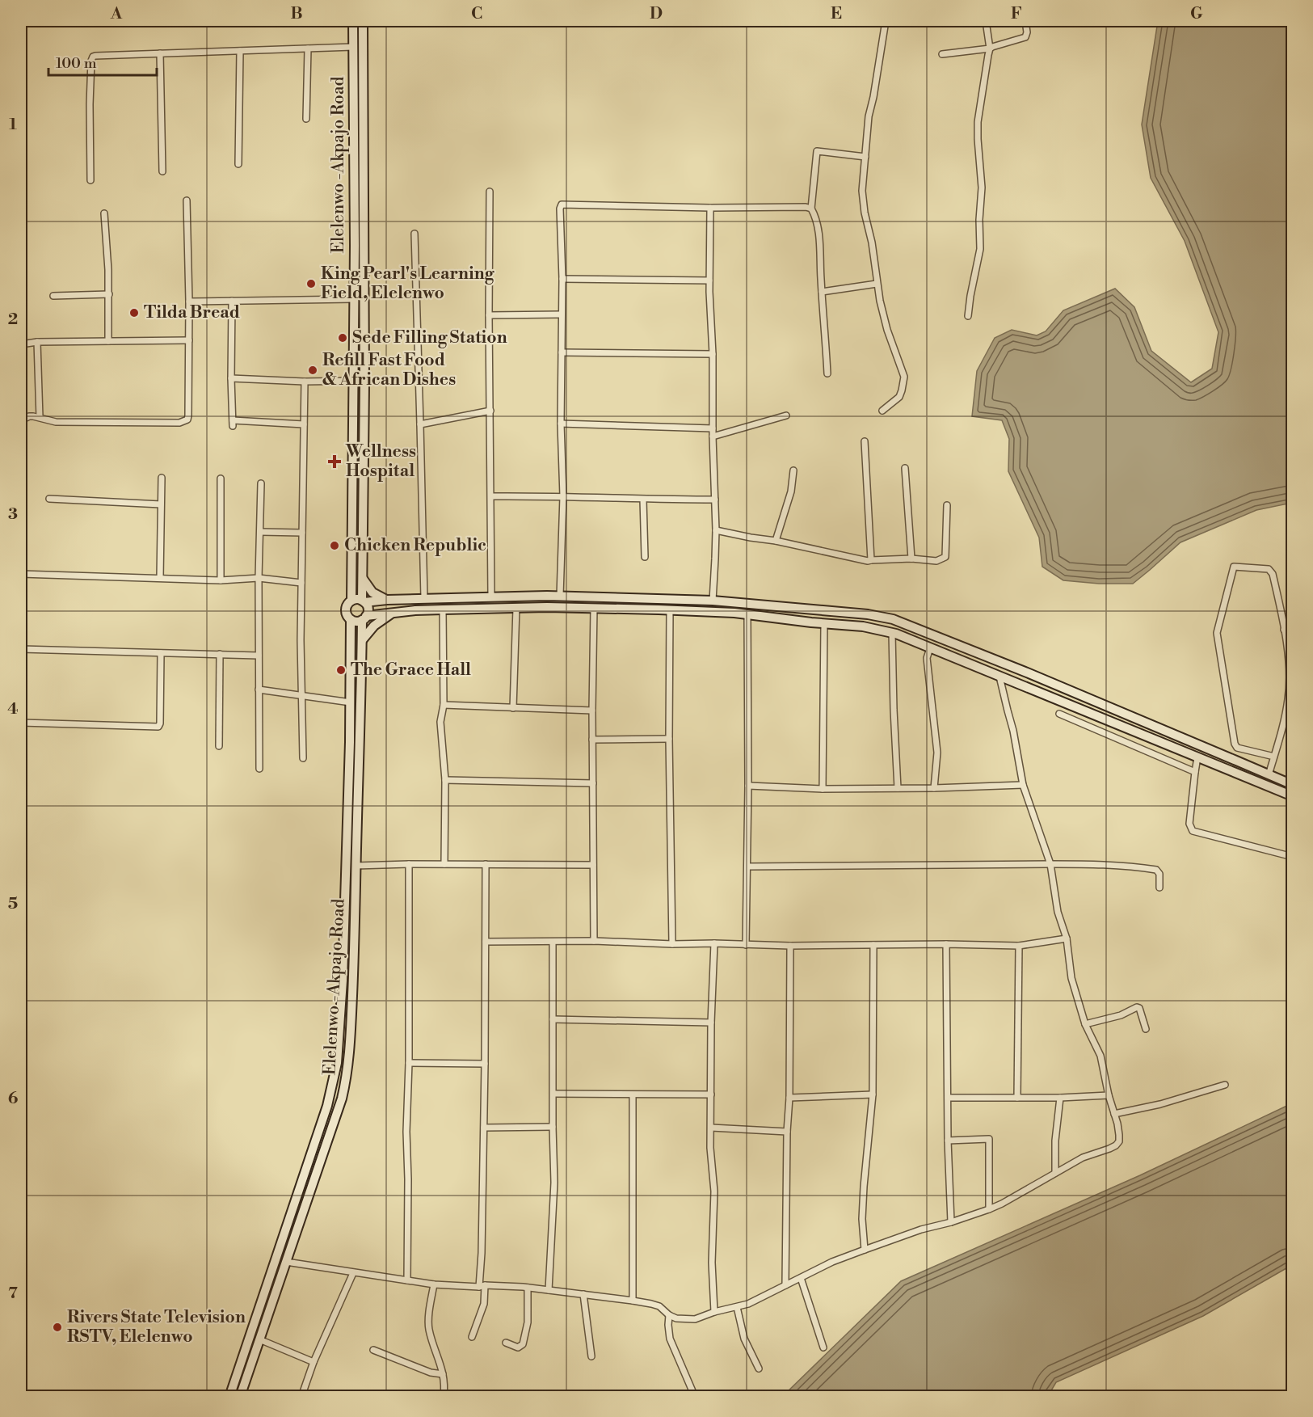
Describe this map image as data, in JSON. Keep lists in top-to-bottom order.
{
  "streets": {
    "main road": ["Elelenwo -Akpajo Road"]
  },
  "places": {
    "other": [
      "King Pearl's Learning Field, Elelenwo",
      "Tilda Bread",
      "Sede Filling Station",
      "Refill Fast Food & African Dishes",
      "Chicken Republic",
      "The Grace Hall",
      "Rivers State Television RSTV, Elelenwo"
    ],
    "health": ["Wellness Hospital"]
  },
  "scale_bar": "100 m",
  "grid": {
    "columns": [
      "A",
      "B",
      "C",
      "D",
      "E",
      "F",
      "G"
    ],
    "rows": [
      "1",
      "2",
      "3",
      "4",
      "5",
      "6",
      "7"
    ]
  }
}
